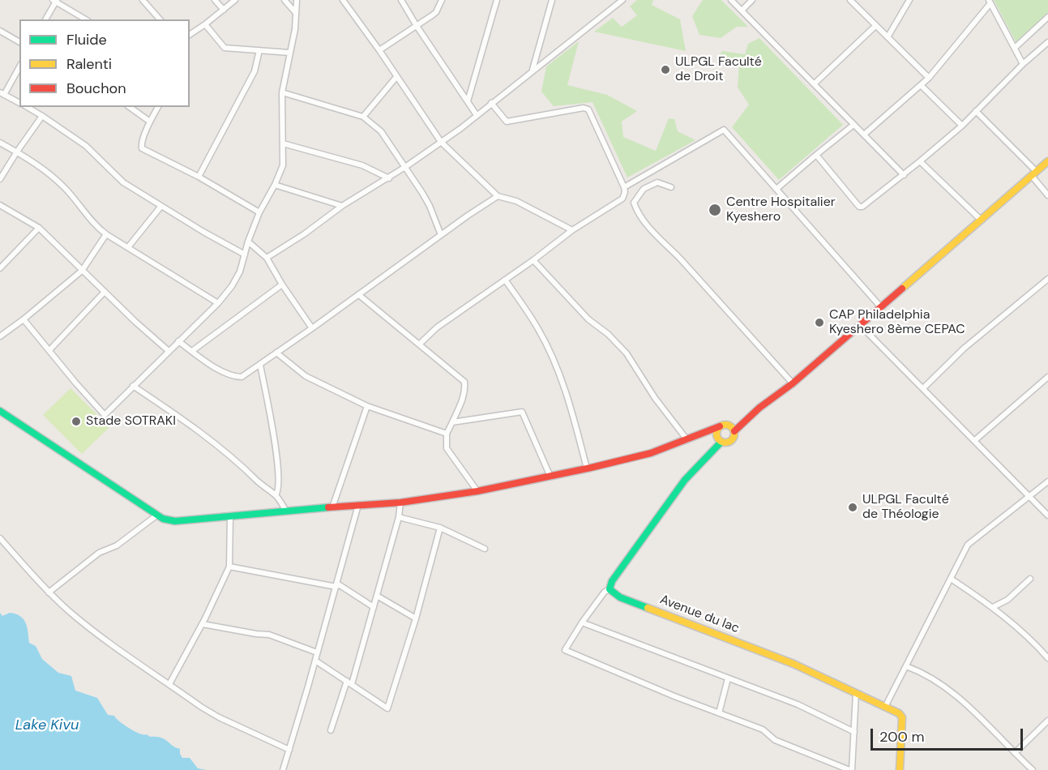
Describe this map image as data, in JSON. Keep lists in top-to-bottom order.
{
  "streets": {
    "main road": ["Avenue du lac"]
  },
  "water": ["Lake Kivu"],
  "places": [
    "ULPGL Faculté de Droit",
    "Centre Hospitalier Kyeshero",
    "CAP Philadelphia Kyeshero 8ème CEPAC",
    "Stade SOTRAKI",
    "ULPGL Faculté de Théologie"
  ],
  "legend": ["Fluide", "Ralenti", "Bouchon"],
  "scale_bar": "200 m"
}
